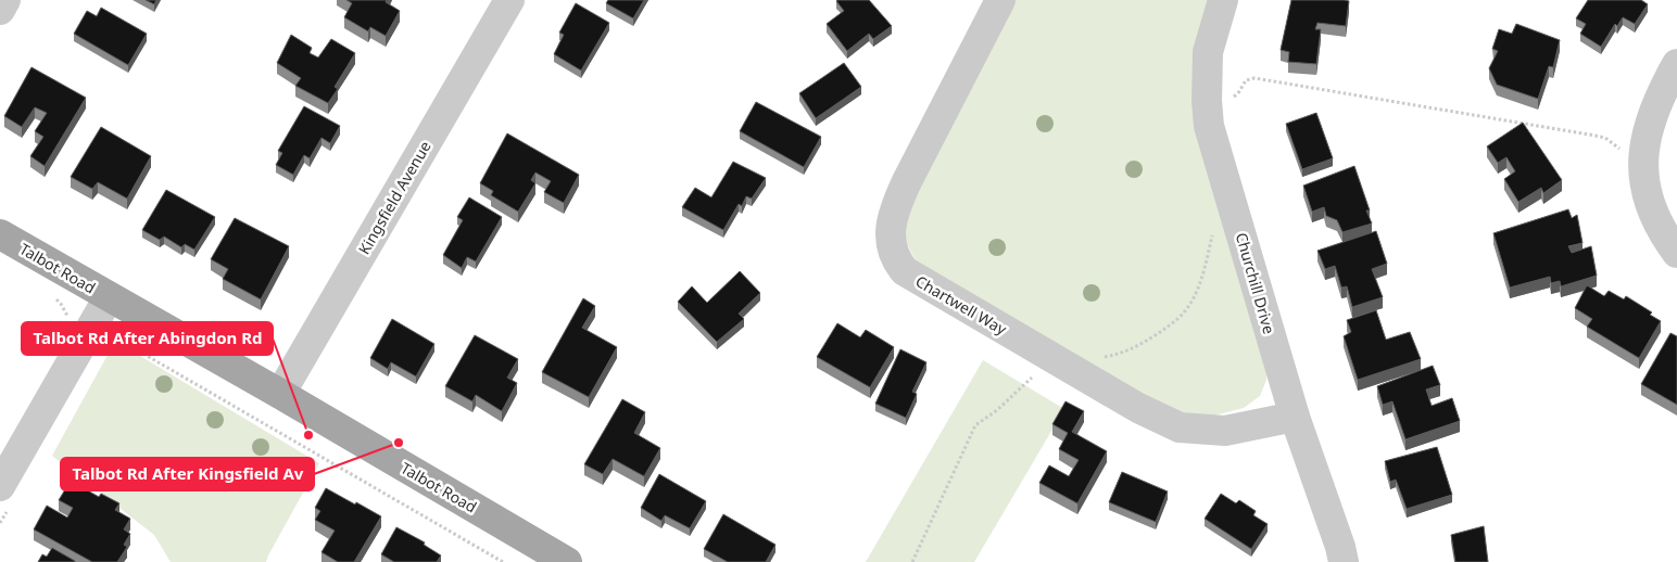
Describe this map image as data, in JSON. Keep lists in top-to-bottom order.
{
  "streets": {
    "main road": ["Talbot Road"],
    "street": ["Kingsfield Avenue", "Churchill Drive", "Chartwell Way"]
  },
  "crossings": [
    ["Kingsfield Avenue", "Talbot Road"],
    ["Churchill Drive", "Chartwell Way"]
  ],
  "places": ["Talbot Rd After Abingdon Rd", "Talbot Rd After Kingsfield Av"]
}
